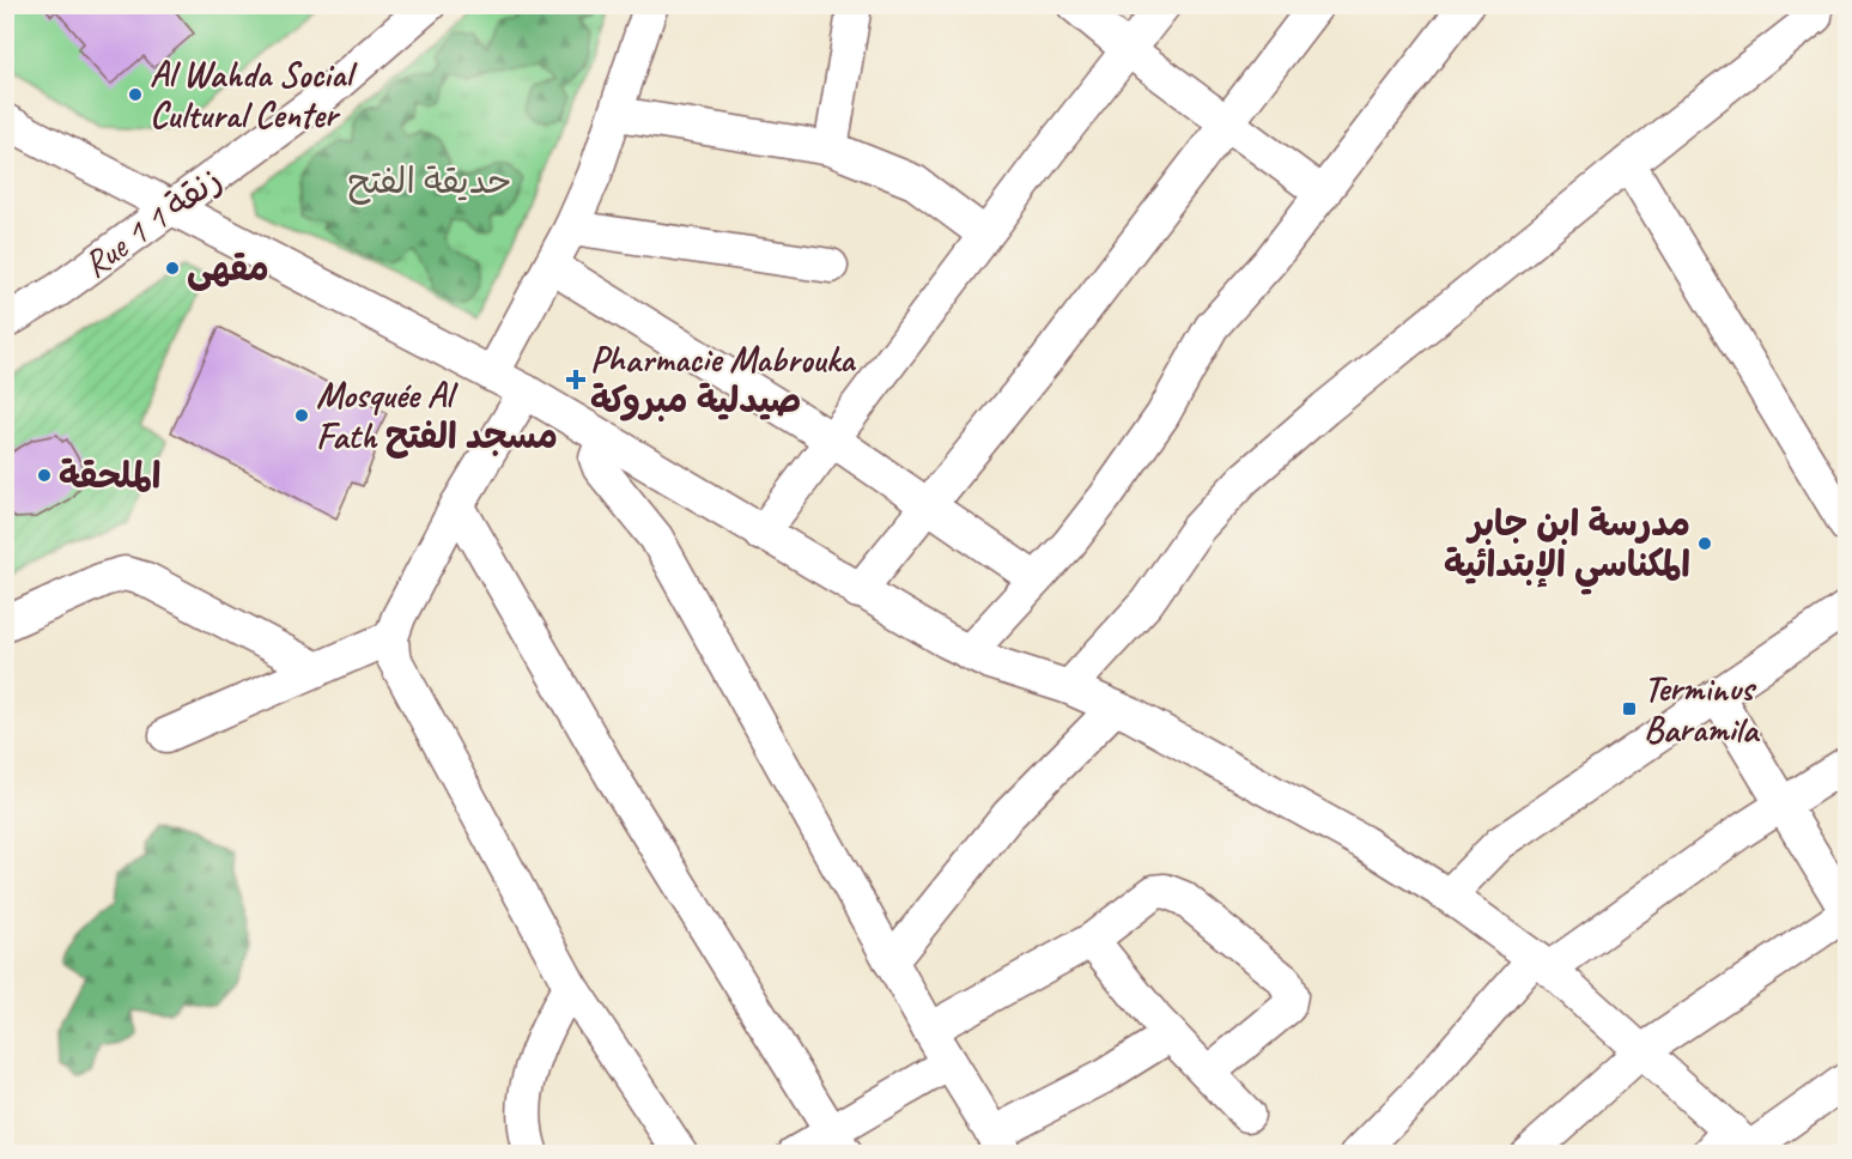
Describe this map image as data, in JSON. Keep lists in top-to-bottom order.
{
  "streets": {
    "street": ["Rue 1 زنقة 1"]
  },
  "parks": ["حديقة الفتح"],
  "places": {
    "other": [
      "Al Wahda Social Cultural Center",
      "مقهى",
      "Mosquée Al Fath مسجد الفتح",
      "الملحقة",
      "مدرسة ابن جابر المكناسي الإبتدائية"
    ],
    "health": ["Pharmacie Mabrouka صيدلية مبروكة"],
    "transit": ["Terminus Baramila"]
  }
}
